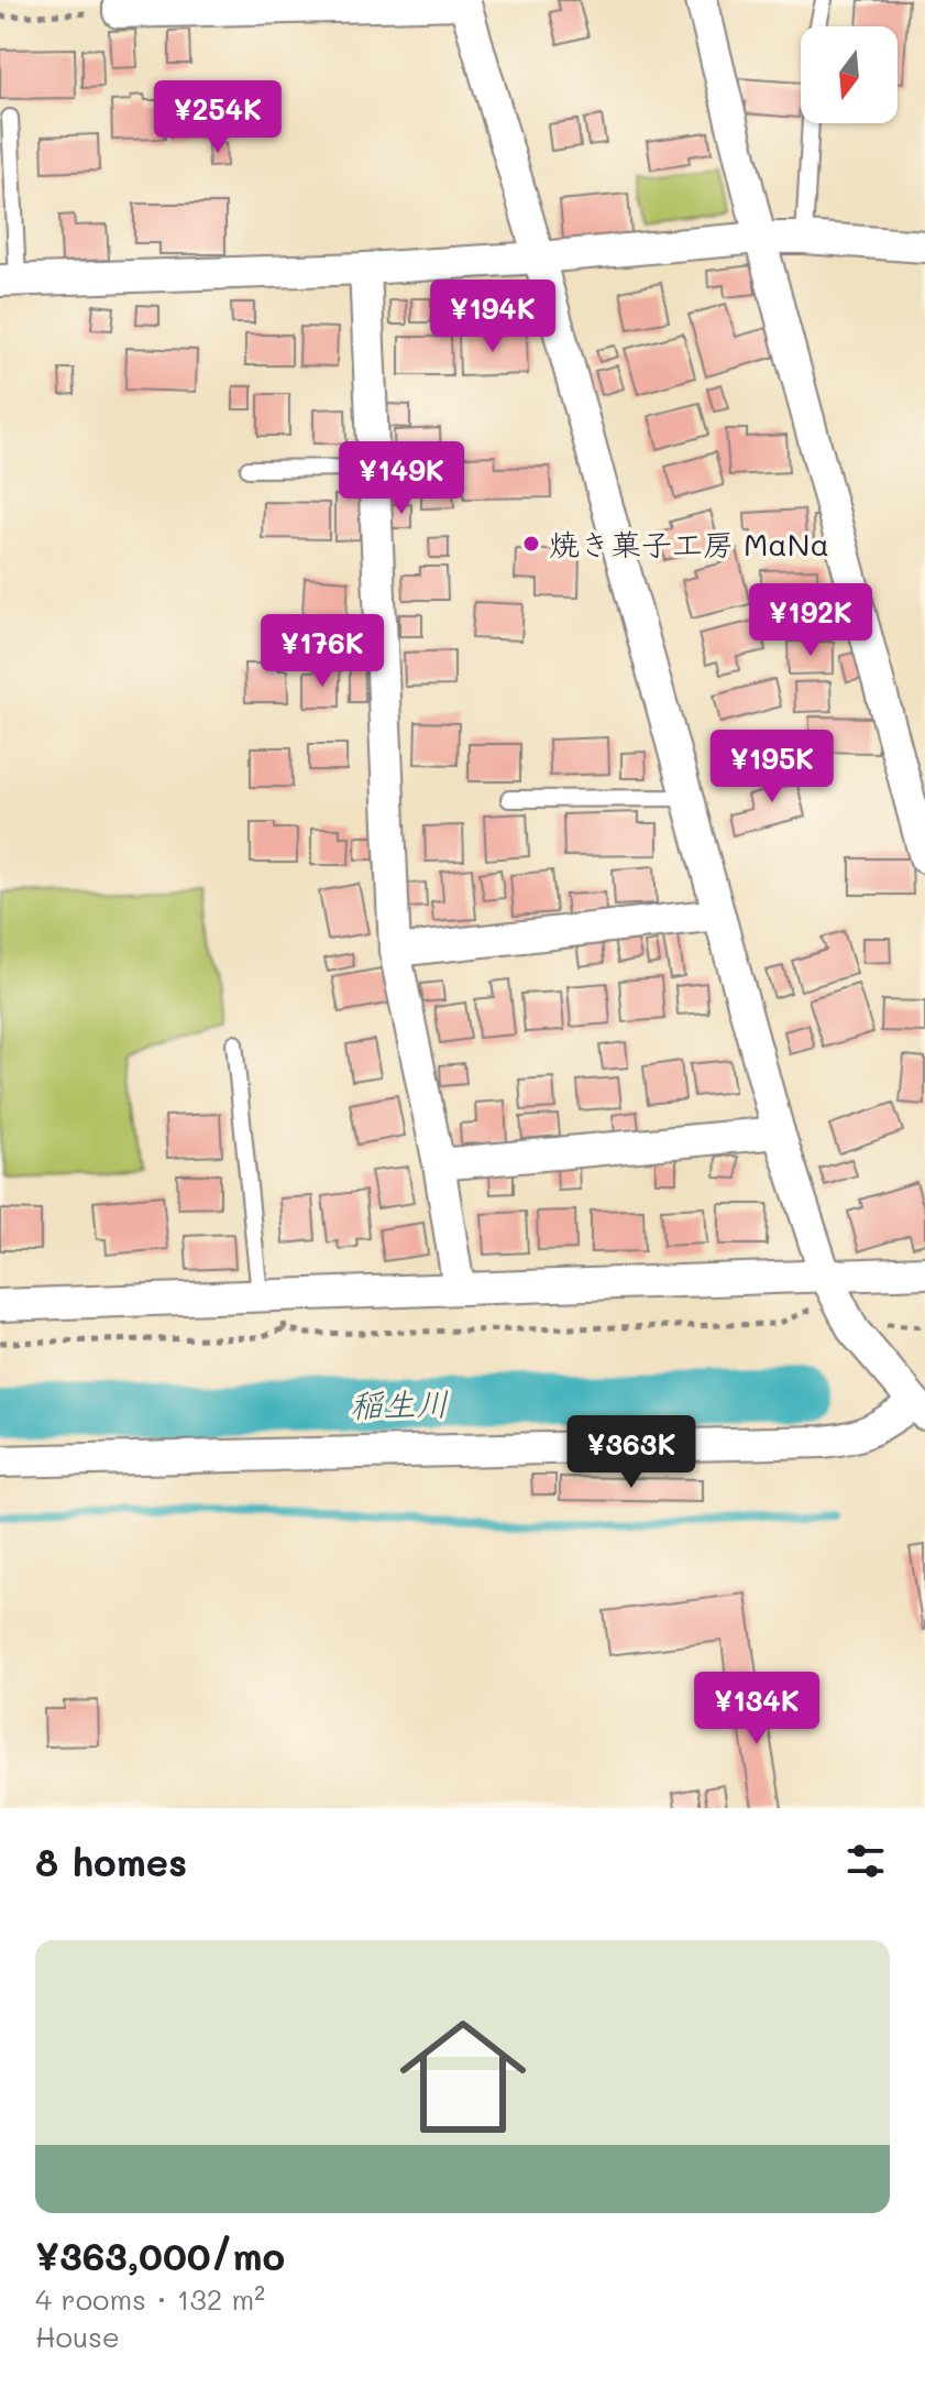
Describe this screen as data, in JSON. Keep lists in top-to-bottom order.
{
  "water": ["稲生川"],
  "places": ["焼き菓子工房 MaNa"],
  "north": "bottom",
  "page": {
    "price": [
      "¥254K",
      "¥194K",
      "¥149K",
      "¥192K",
      "¥176K",
      "¥195K",
      "¥363K",
      "¥134K"
    ],
    "heading": "8 homes",
    "list": [
      {
        "name": "¥363,000/mo",
        "note": "4 rooms · 132 m² · House"
      }
    ]
  }
}
